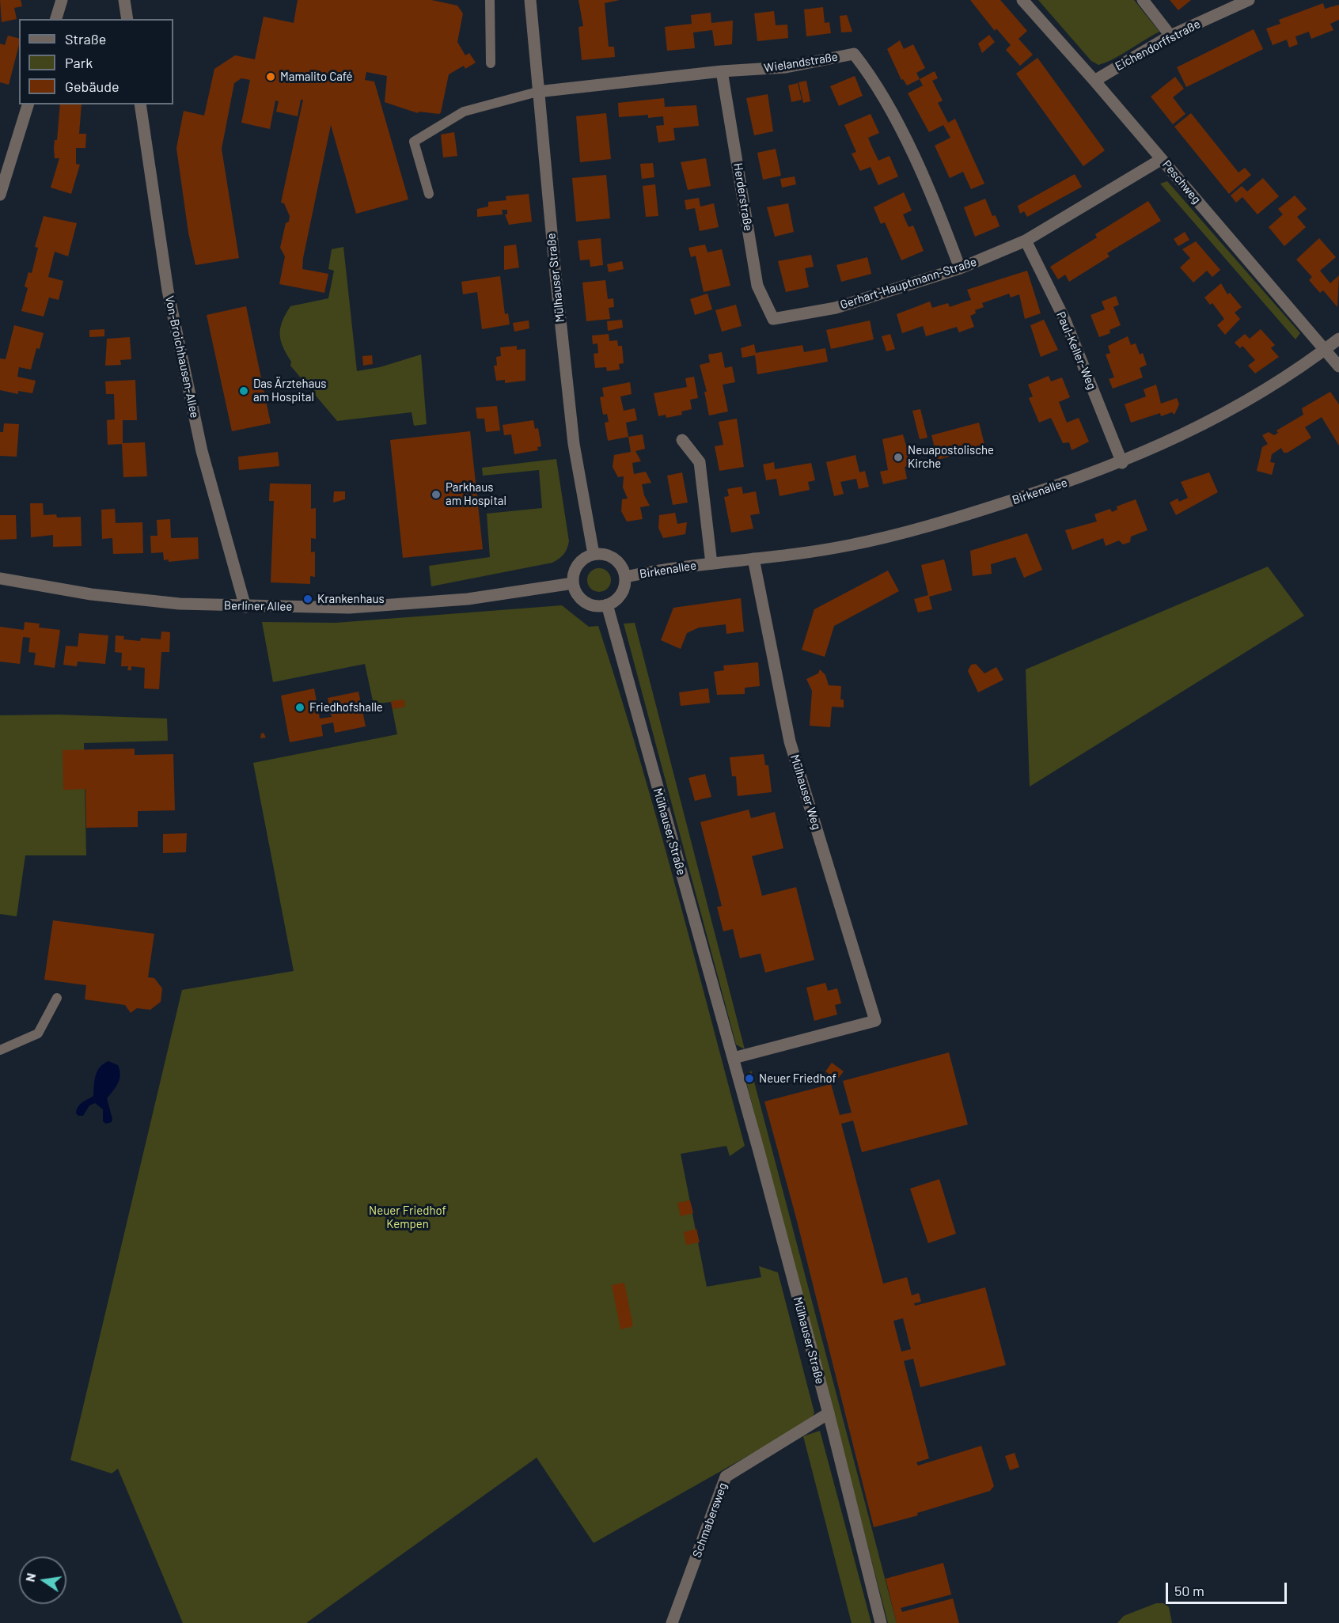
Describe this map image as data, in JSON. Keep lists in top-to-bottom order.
{
  "streets": {
    "street": [
      "Eichendorffstraße",
      "Wielandstraße",
      "Peschweg",
      "Herderstraße",
      "Mülhauser Straße",
      "Gerhart-Hauptmann-Straße",
      "Paul-Keller-Weg",
      "Von-Broichhausen-Allee",
      "Birkenallee",
      "Berliner Allee",
      "Mülhauser Weg",
      "Schmabersweg"
    ]
  },
  "crossings": [
    ["Eichendorffstraße", "Peschweg"],
    ["Wielandstraße", "Herderstraße"],
    ["Wielandstraße", "Mülhauser Straße"],
    ["Wielandstraße", "Gerhart-Hauptmann-Straße"],
    ["Peschweg", "Gerhart-Hauptmann-Straße"],
    ["Peschweg", "Birkenallee"],
    ["Herderstraße", "Gerhart-Hauptmann-Straße"],
    ["Mülhauser Straße", "Birkenallee"],
    ["Mülhauser Straße", "Berliner Allee"],
    ["Mülhauser Straße", "Mülhauser Weg"],
    ["Mülhauser Straße", "Schmabersweg"],
    ["Gerhart-Hauptmann-Straße", "Paul-Keller-Weg"],
    ["Paul-Keller-Weg", "Birkenallee"],
    ["Von-Broichhausen-Allee", "Berliner Allee"],
    ["Birkenallee", "Berliner Allee"],
    ["Birkenallee", "Mülhauser Weg"]
  ],
  "parks": ["Neuer Friedhof Kempen"],
  "places": [
    "Mamalito Café",
    "Das Ärztehaus am Hospital",
    "Neuapostolische Kirche",
    "Parkhaus am Hospital",
    "Krankenhaus",
    "Friedhofshalle",
    "Neuer Friedhof"
  ],
  "legend": ["Straße", "Park", "Gebäude"],
  "scale_bar": "50 m",
  "north": "left"
}
